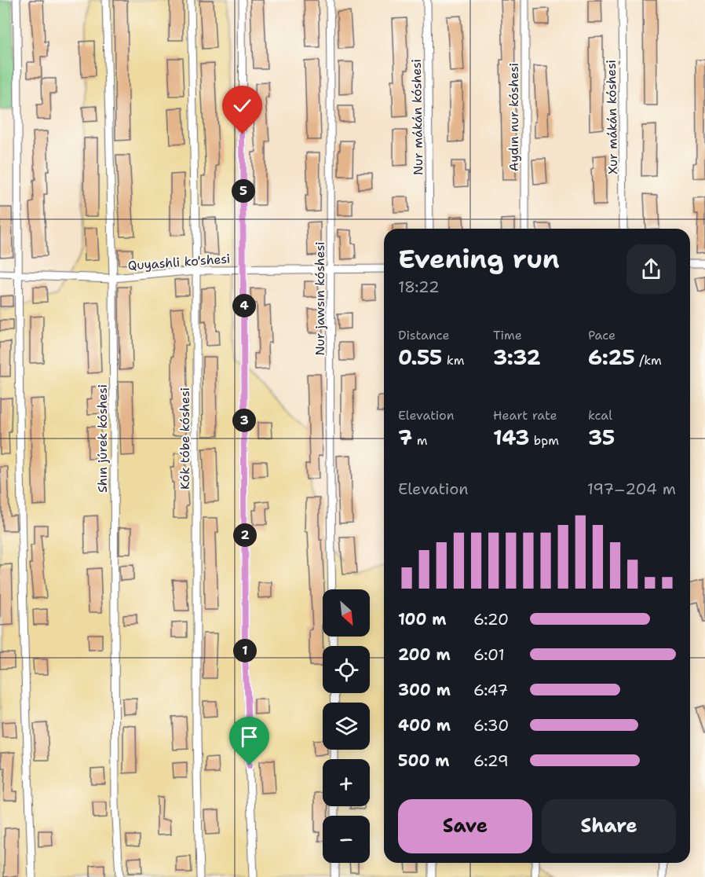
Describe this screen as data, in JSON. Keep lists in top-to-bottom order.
{
  "streets": {
    "street": [
      "Nur mákán kóshesi",
      "Aydın nur kóshesi",
      "Xur mákán kóshesi",
      "Quyashli ko'shesi",
      "Nur jawsın kóshesi",
      "Shın júrek kóshesi",
      "Kók tóbe kóshesi"
    ]
  },
  "crossings": [
    ["Quyashli ko'shesi", "Nur jawsın kóshesi"],
    ["Quyashli ko'shesi", "Shın júrek kóshesi"],
    ["Quyashli ko'shesi", "Kók tóbe kóshesi"]
  ],
  "north": "bottom right",
  "page": {
    "pins": [
      "5",
      "4",
      "3",
      "2",
      "1"
    ],
    "heading": ["Evening run", "18:22"],
    "stats": [
      ["Distance", "0.55 km"],
      ["Time", "3:32"],
      ["Pace", "6:25 /km"],
      ["Elevation", "7 m"],
      ["Heart rate", "143 bpm"],
      ["kcal", "35"]
    ],
    "chart": ["Elevation", "197–204 m"],
    "map_buttons": ["+", "−"],
    "list": [
      {
        "name": "100 m",
        "note": "6:20"
      },
      {
        "name": "200 m",
        "note": "6:01"
      },
      {
        "name": "300 m",
        "note": "6:47"
      },
      {
        "name": "400 m",
        "note": "6:30"
      },
      {
        "name": "500 m",
        "note": "6:29"
      }
    ],
    "buttons": ["Save", "Share"]
  }
}
